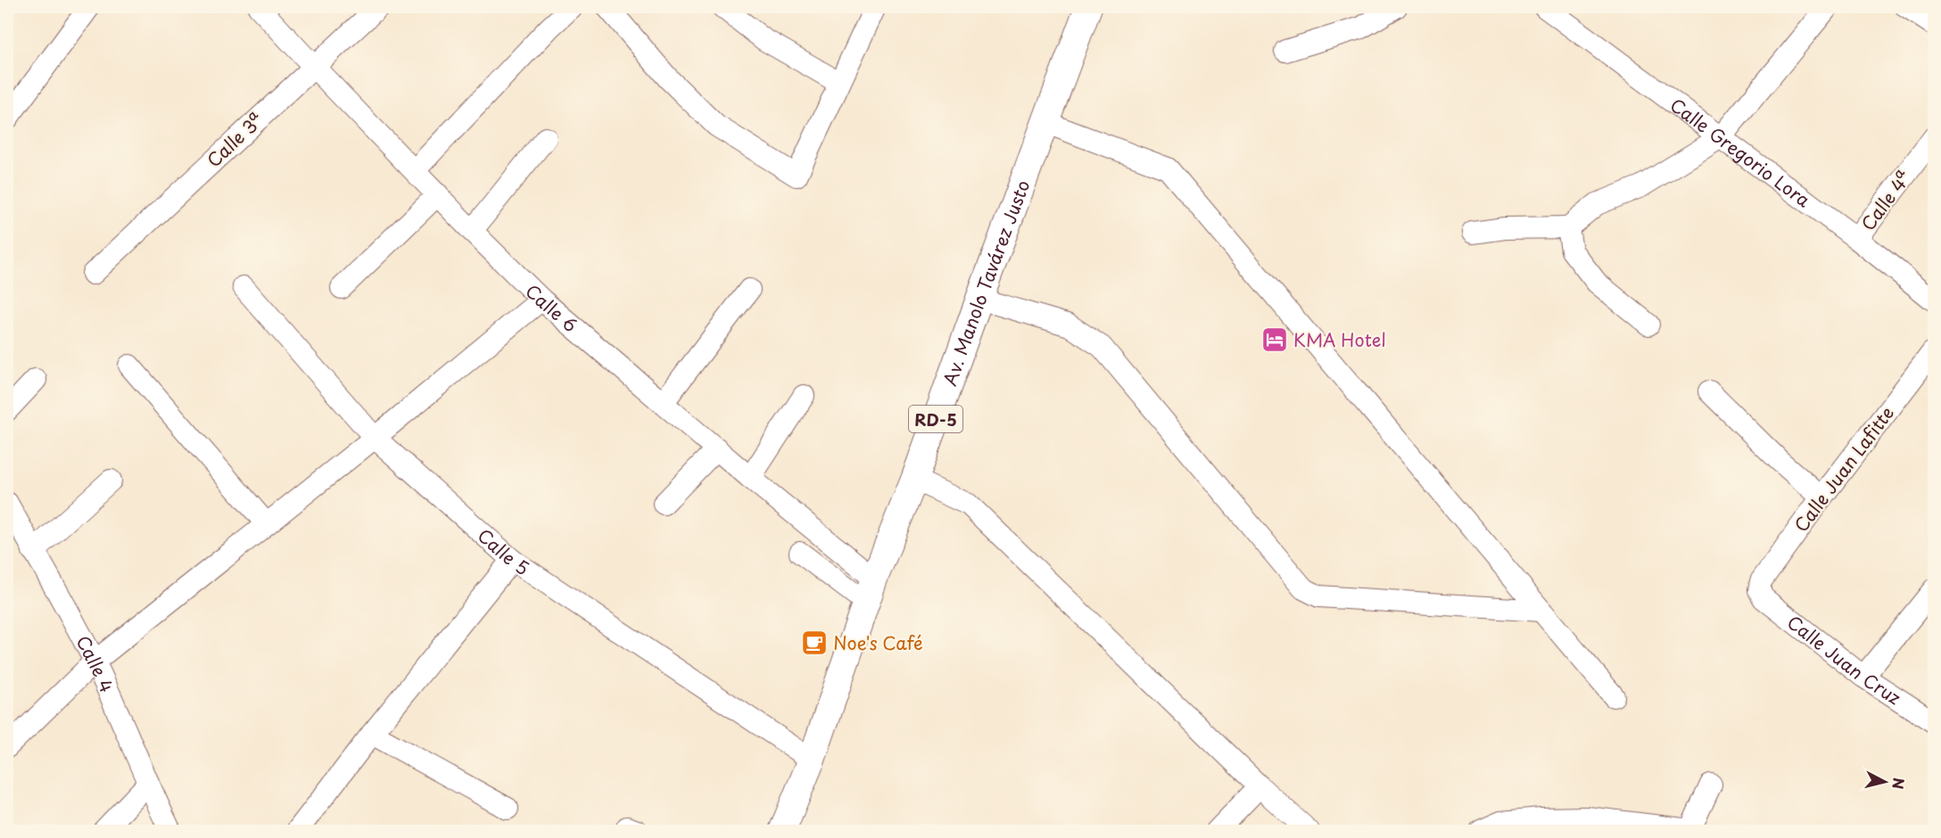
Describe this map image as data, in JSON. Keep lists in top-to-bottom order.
{
  "streets": {
    "main road": ["Av. Manolo Tavárez Justo", "RD-5"],
    "street": [
      "Calle 3ª",
      "Calle Gregorio Lora",
      "Calle 4ª",
      "Calle 6",
      "Calle Juan Lafitte",
      "Calle 5",
      "Calle Juan Cruz",
      "Calle 4"
    ]
  },
  "crossings": [
    ["Calle 3ª", "Calle 6"],
    ["Calle Gregorio Lora", "Calle 4ª"],
    ["Av. Manolo Tavárez Justo", "Calle 6"],
    ["Av. Manolo Tavárez Justo", "Calle 5"],
    ["Calle Juan Lafitte", "Calle Juan Cruz"]
  ],
  "places": {
    "hotel": ["KMA Hotel"],
    "cafe": ["Noe's Café"]
  },
  "north": "right"
}
